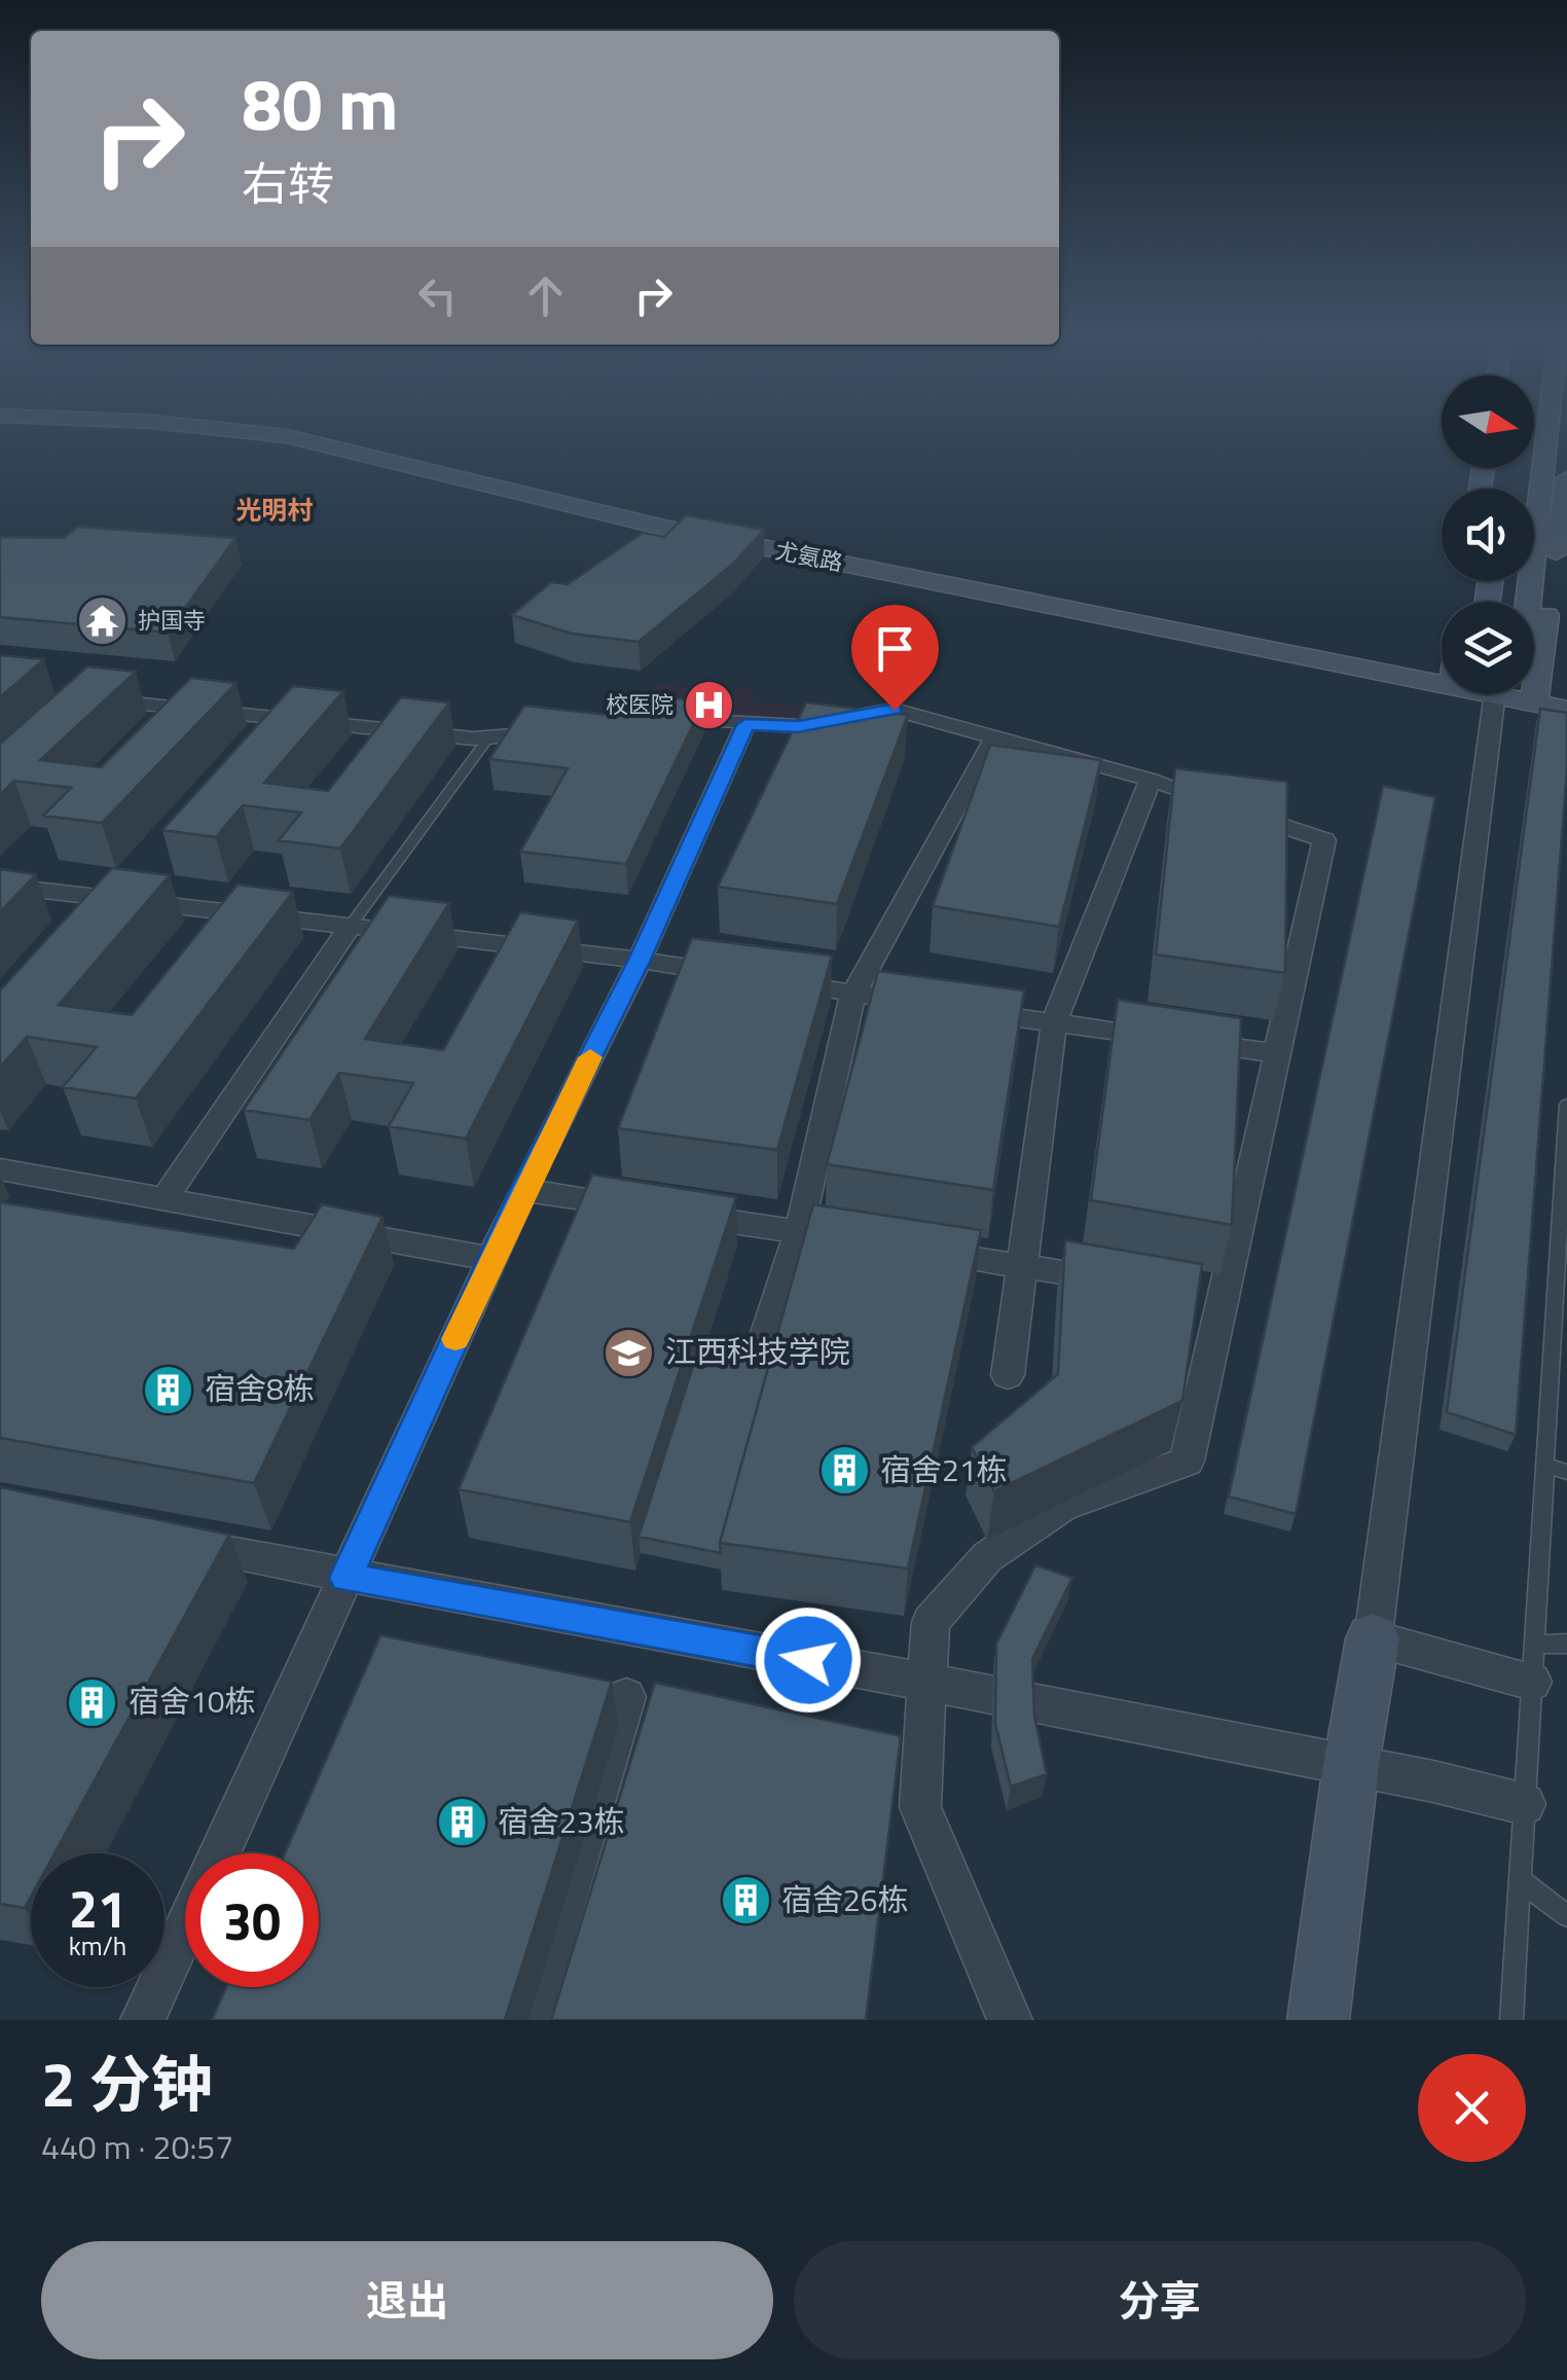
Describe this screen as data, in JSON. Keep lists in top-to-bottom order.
{
  "streets": {
    "main road": ["尤氨路"]
  },
  "districts": ["光明村"],
  "places": {
    "temple": ["护国寺"],
    "hospital": ["校医院"],
    "school or university": ["江西科技学院"],
    "building": [
      "宿舍8栋",
      "宿舍21栋",
      "宿舍10栋",
      "宿舍23栋",
      "宿舍26栋"
    ]
  },
  "north": "right",
  "page": {
    "turn": ["80 m", "右转"],
    "speed": "21 km/h",
    "limit": "30",
    "heading": ["2 分钟", "440 m · 20:57"],
    "buttons": ["退出", "分享"]
  }
}
